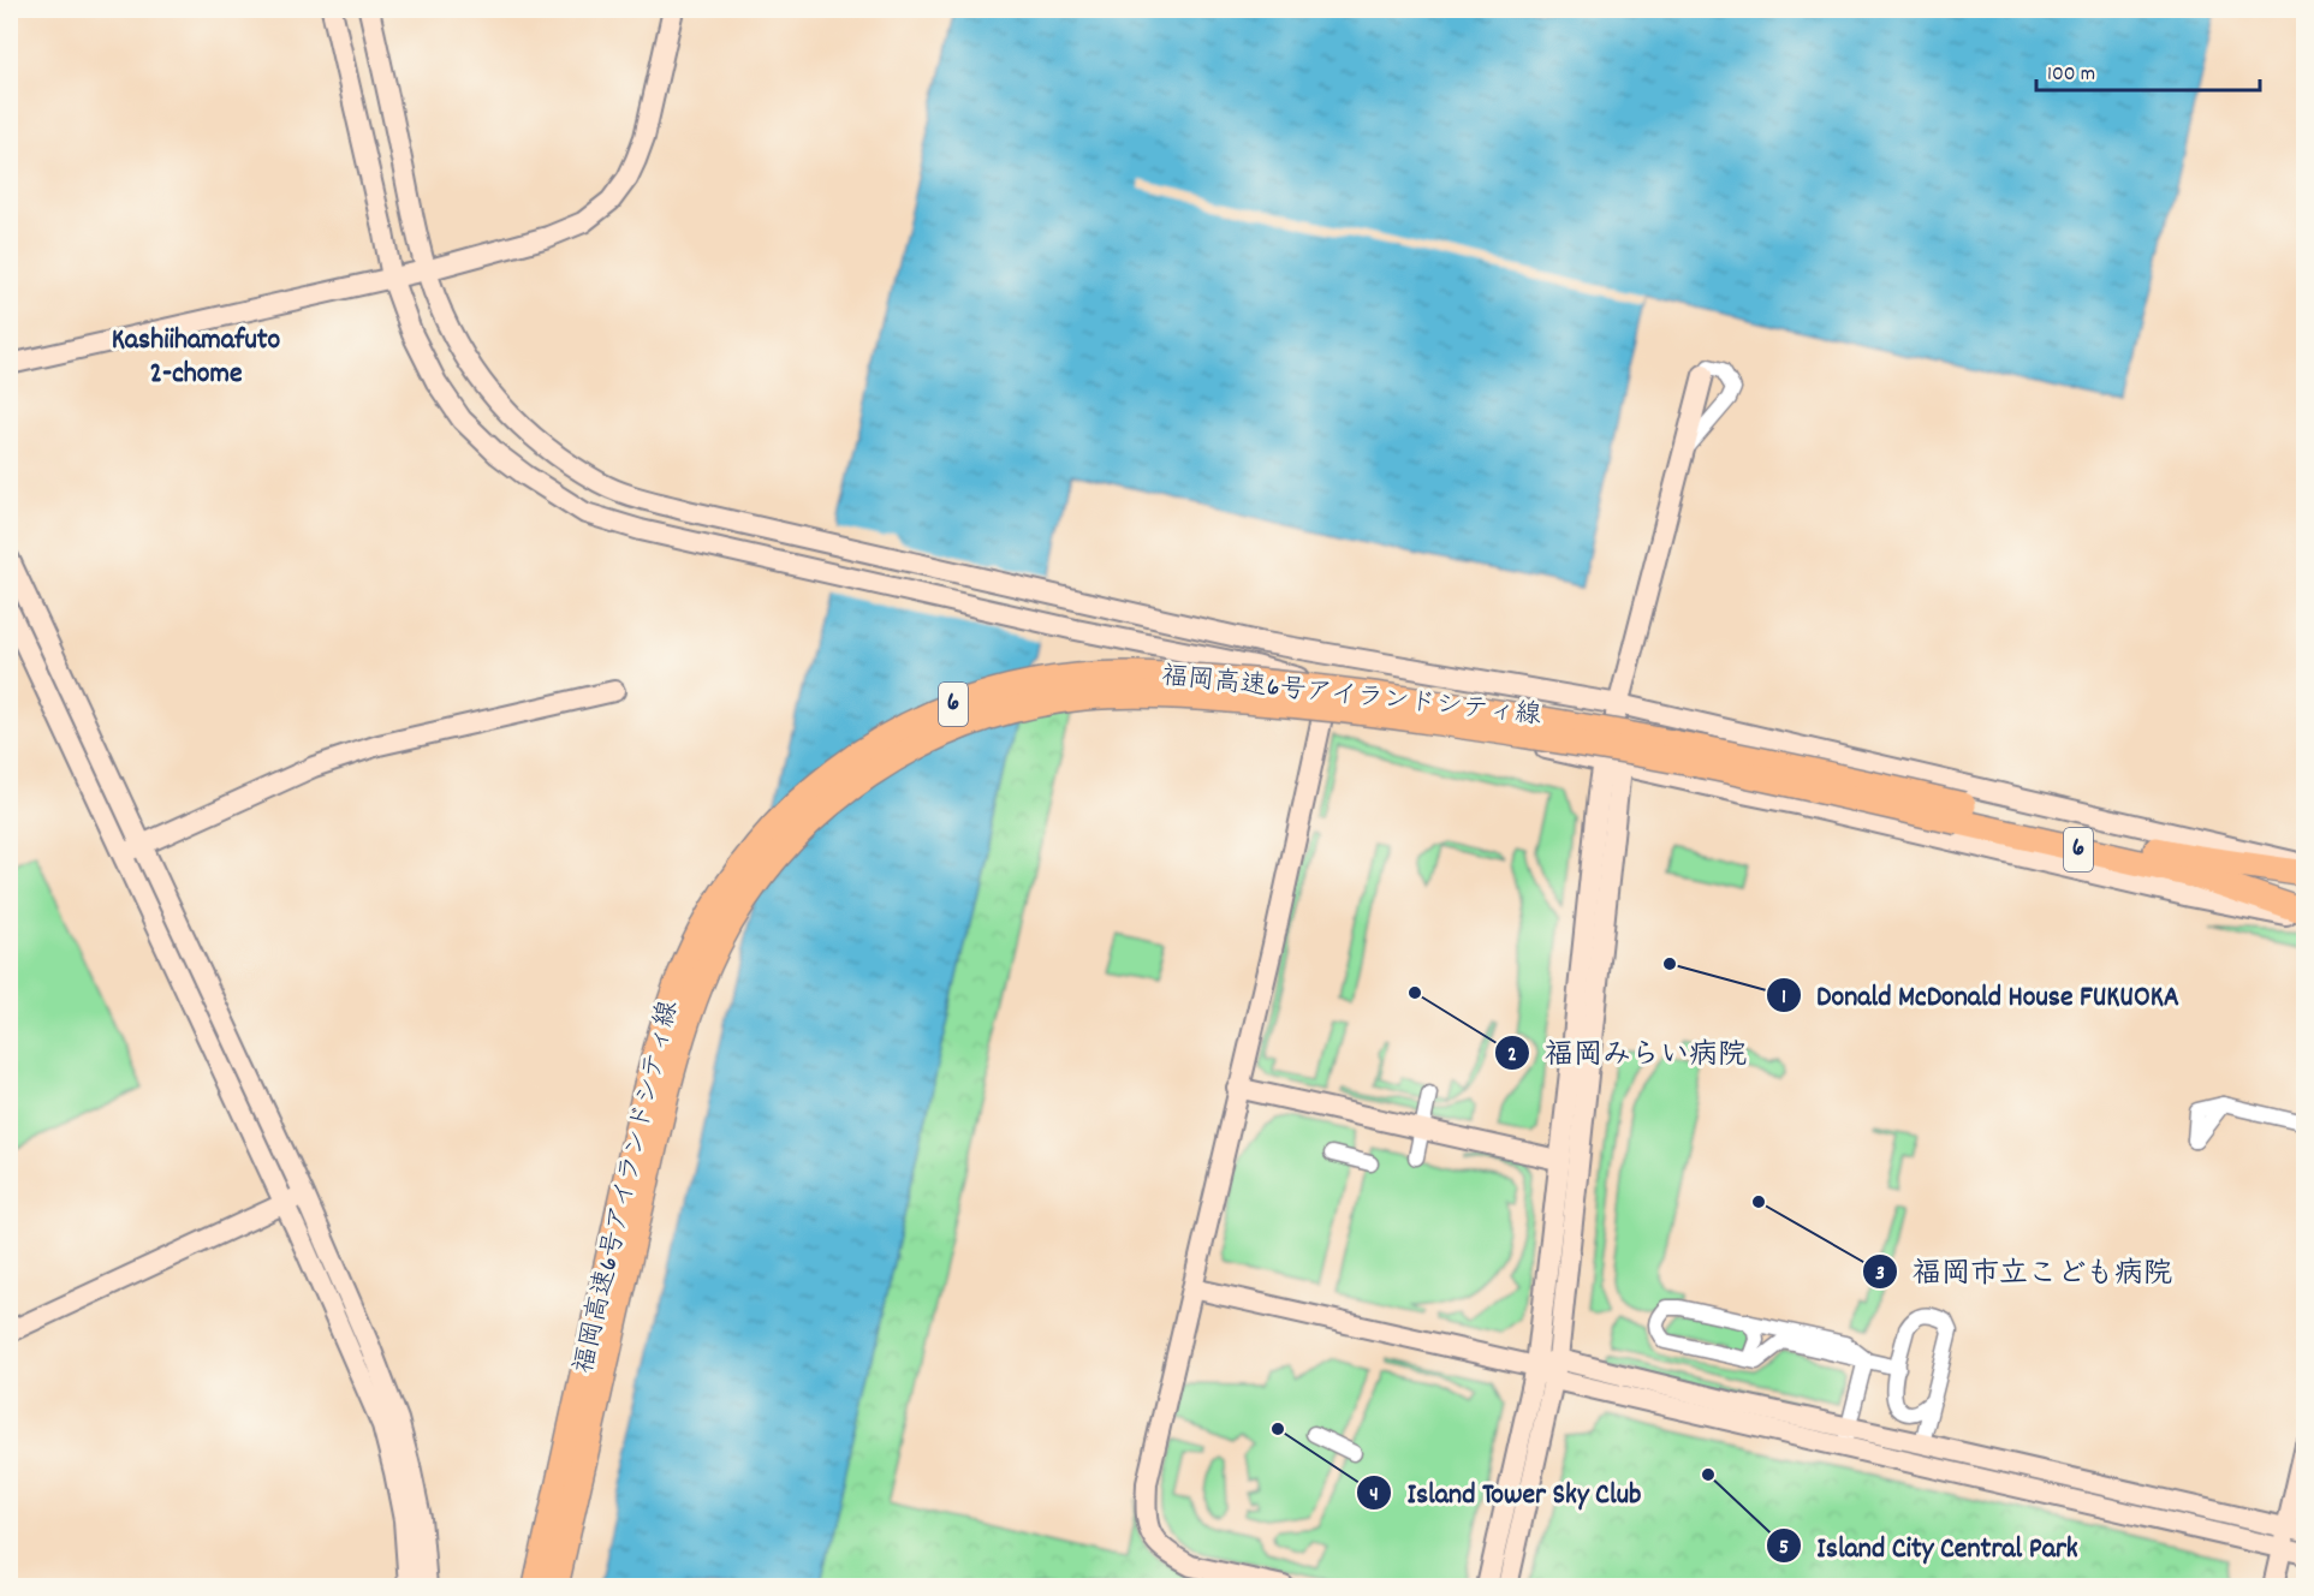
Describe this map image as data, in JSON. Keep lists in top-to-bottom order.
{
  "streets": {
    "highway": ["福岡高速6号アイランドシティ線", "6"]
  },
  "districts": ["Kashiihamafuto 2-chome"],
  "places": [
    "Donald McDonald House FUKUOKA",
    "福岡みらい病院",
    "福岡市立こども病院",
    "Island Tower Sky Club",
    "Island City Central Park"
  ],
  "scale_bar": "100 m"
}
